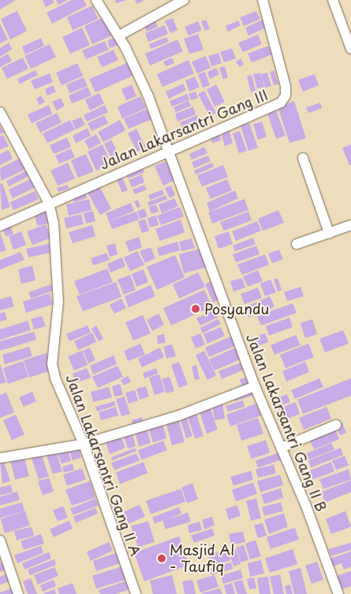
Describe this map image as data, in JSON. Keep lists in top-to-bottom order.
{
  "streets": {
    "street": ["Jalan Lakarsantri Gang III", "Jalan Lakarsantri Gang II B", "Jalan Lakarsantri Gang II A"]
  },
  "crossings": [
    ["Jalan Lakarsantri Gang III", "Jalan Lakarsantri Gang II B"],
    ["Jalan Lakarsantri Gang III", "Jalan Lakarsantri Gang II A"]
  ],
  "places": ["Posyandu", "Masjid Al - Taufiq"]
}
